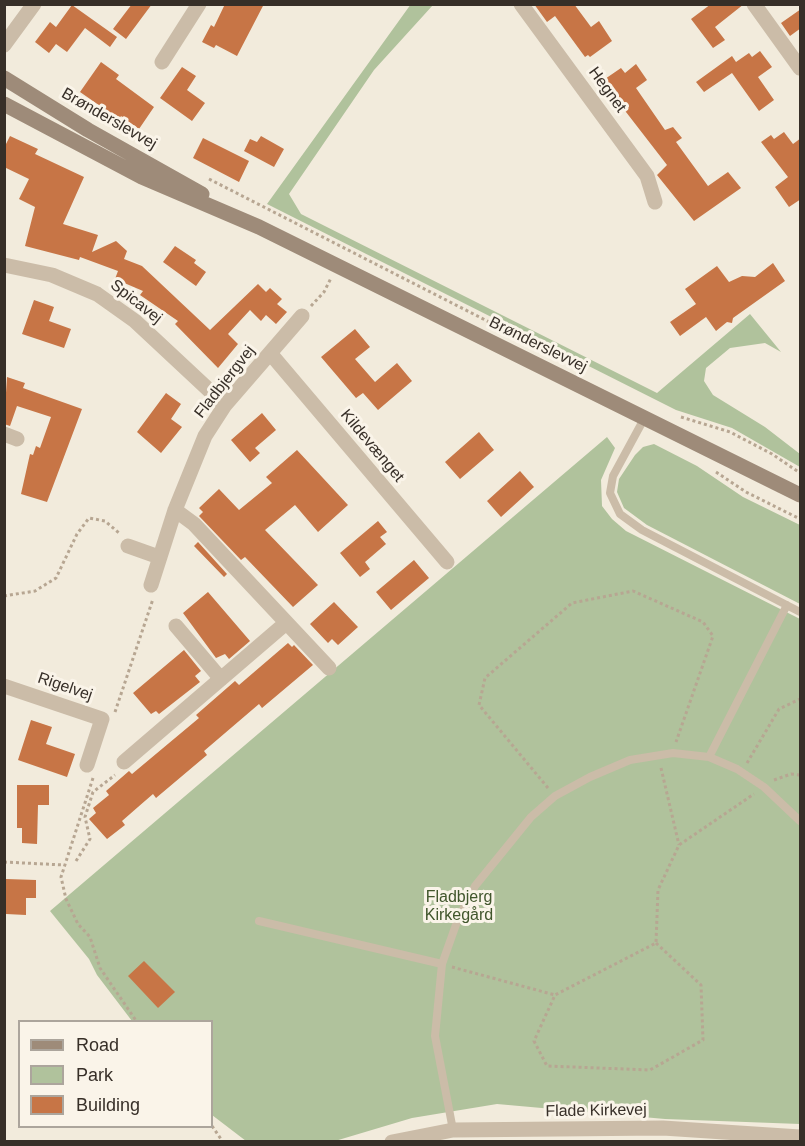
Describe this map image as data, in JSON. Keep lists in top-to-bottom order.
{
  "streets": {
    "main road": ["Brønderslevvej"],
    "street": [
      "Hegnet",
      "Spicavej",
      "Fladbjergvej",
      "Kildevænget",
      "Rigelvej",
      "Flade Kirkevej"
    ]
  },
  "crossings": [
    ["Spicavej", "Fladbjergvej"],
    ["Fladbjergvej", "Kildevænget"]
  ],
  "parks": ["Fladbjerg Kirkegård"],
  "legend": ["Road", "Park", "Building"]
}
